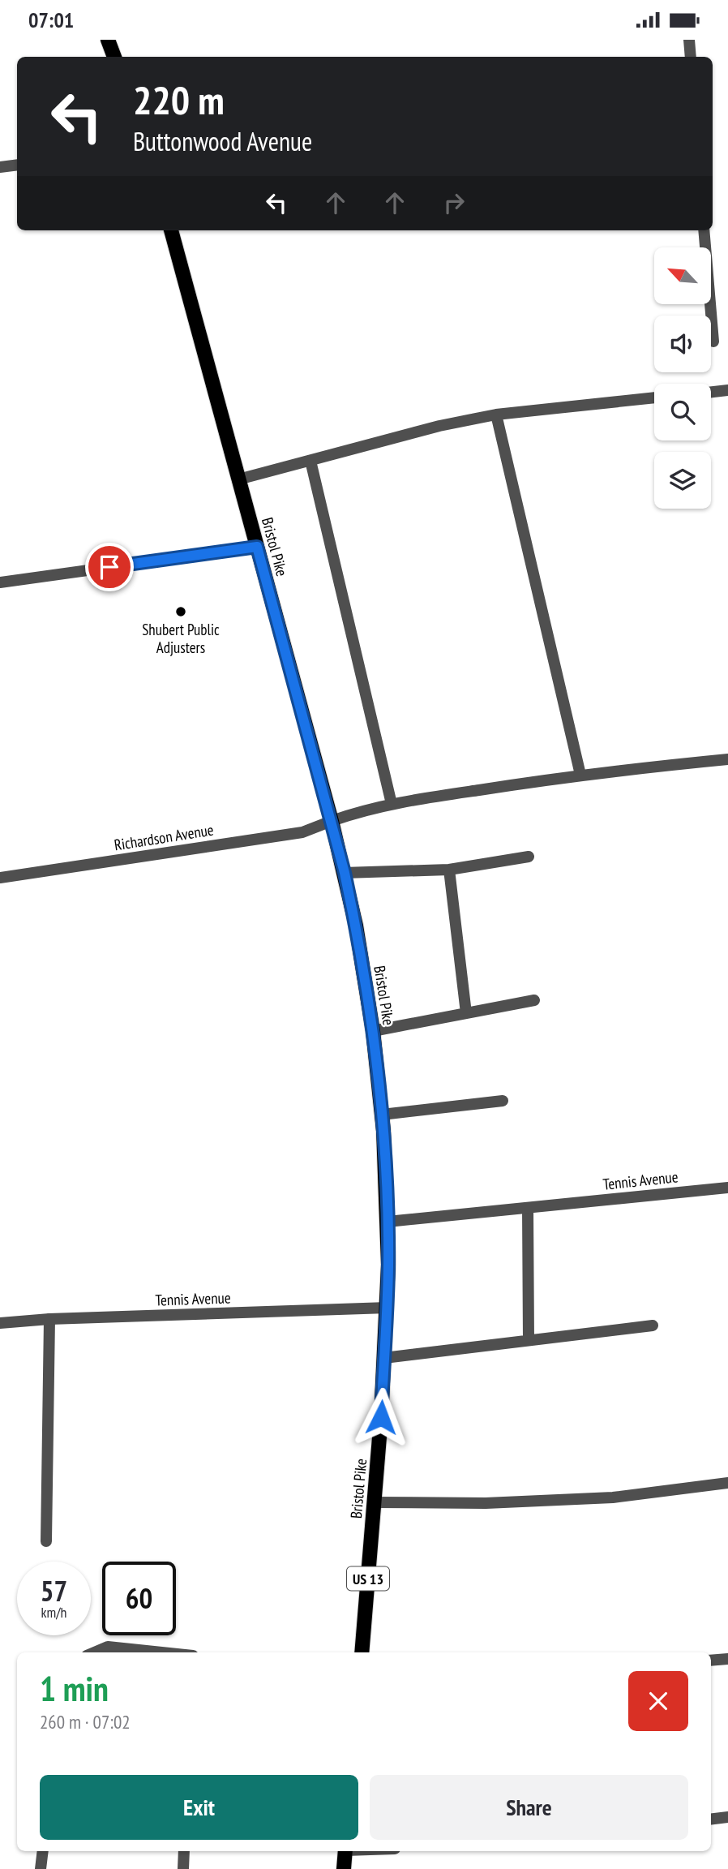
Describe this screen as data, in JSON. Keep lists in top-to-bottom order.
{
  "streets": {
    "main road": ["Bristol Pike", "US 13"],
    "street": ["Richardson Avenue", "Tennis Avenue"]
  },
  "crossings": [
    ["Bristol Pike", "Richardson Avenue"],
    ["Bristol Pike", "Tennis Avenue"]
  ],
  "places": ["Shubert Public Adjusters"],
  "north": "top left",
  "page": {
    "status": "07:01",
    "turn": ["220 m", "Buttonwood Avenue"],
    "speed": "57 km/h",
    "limit": "60",
    "heading": ["1 min", "260 m · 07:02"],
    "buttons": ["Exit", "Share"]
  }
}
